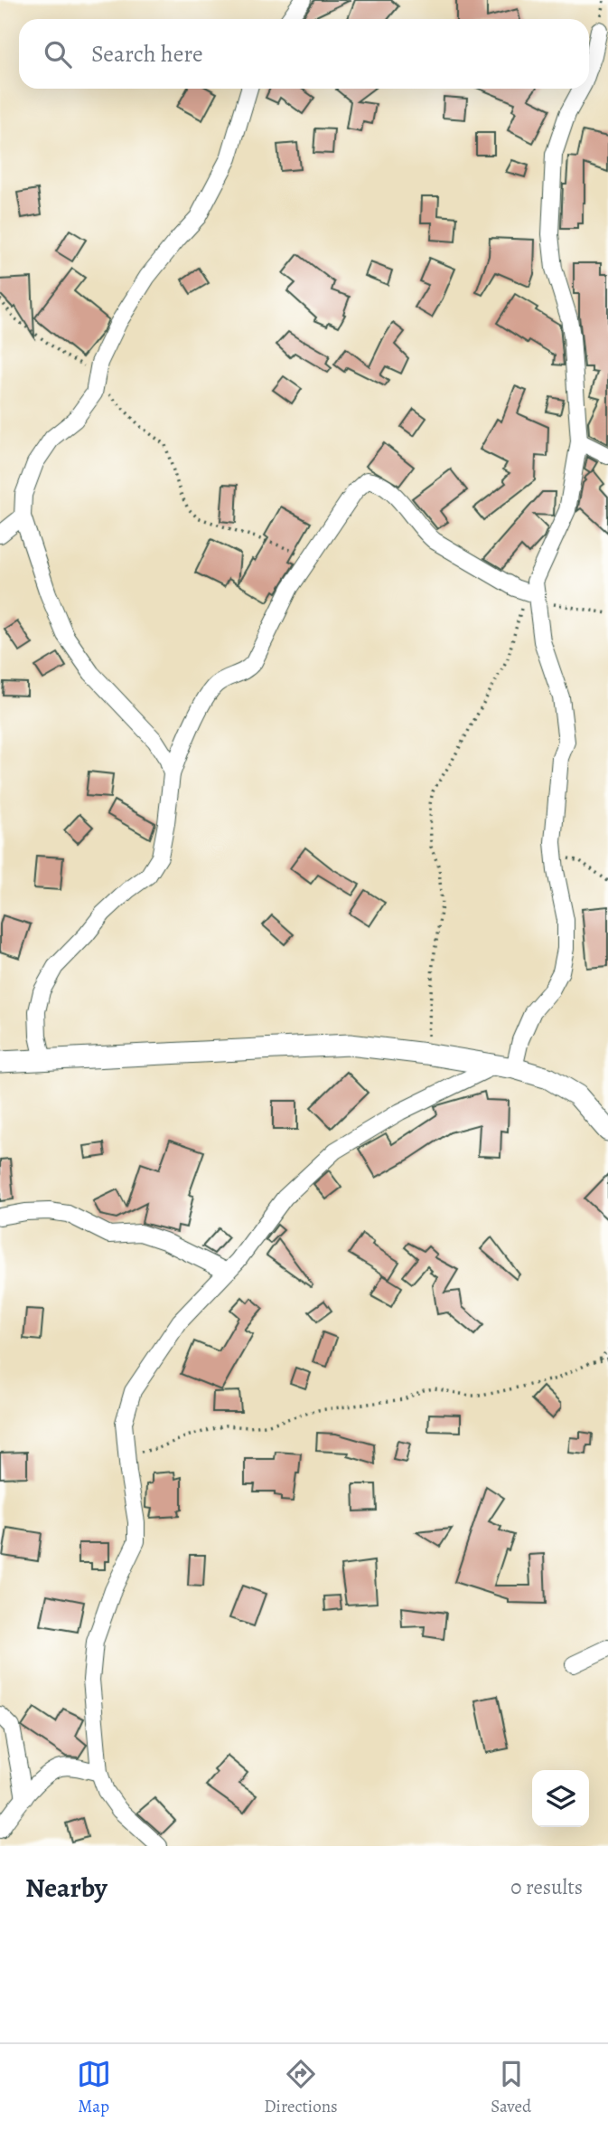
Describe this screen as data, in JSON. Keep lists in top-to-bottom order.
{
  "page": {
    "search": "Search here",
    "heading": ["Nearby", "0 results"],
    "nav": ["Map", "Directions", "Saved"]
  }
}
